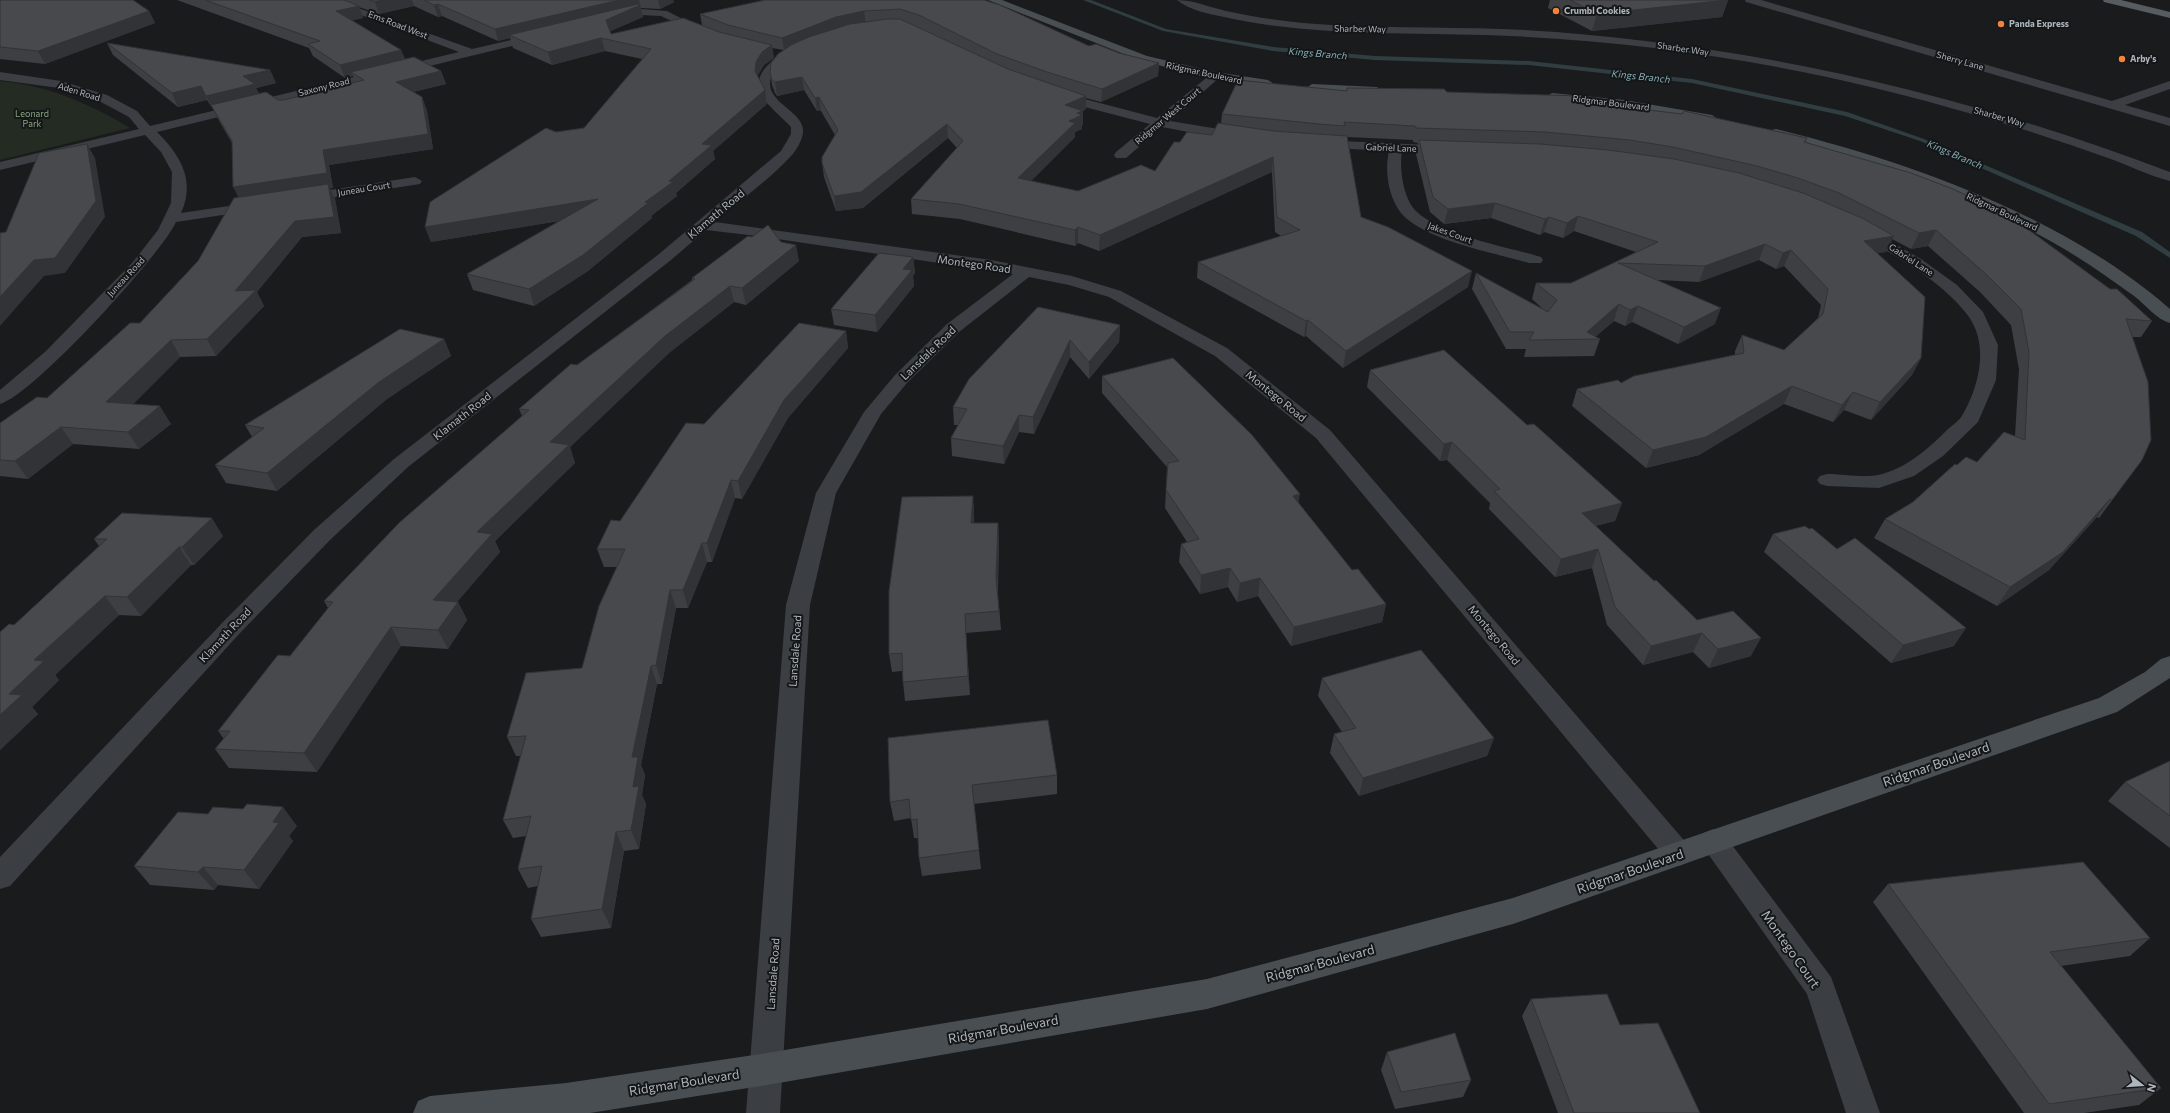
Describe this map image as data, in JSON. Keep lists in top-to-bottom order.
{
  "streets": {
    "street": [
      "Ems Road West",
      "Sharber Way",
      "Sherry Lane",
      "Ridgmar Boulevard",
      "Saxony Road",
      "Aden Road",
      "Ridgmar West Court",
      "Gabriel Lane",
      "Juneau Court",
      "Klamath Road",
      "Jakes Court",
      "Montego Road",
      "Juneau Road",
      "Lansdale Road",
      "Montego Court"
    ]
  },
  "crossings": [
    ["Ems Road West", "Saxony Road"],
    ["Ridgmar Boulevard", "Ridgmar West Court"],
    ["Ridgmar Boulevard", "Montego Road"],
    ["Ridgmar Boulevard", "Lansdale Road"],
    ["Ridgmar Boulevard", "Montego Court"],
    ["Saxony Road", "Aden Road"],
    ["Saxony Road", "Juneau Road"],
    ["Aden Road", "Juneau Road"],
    ["Gabriel Lane", "Jakes Court"],
    ["Klamath Road", "Montego Road"],
    ["Montego Road", "Lansdale Road"]
  ],
  "water": ["Kings Branch"],
  "parks": ["Leonard Park"],
  "places": ["Crumbl Cookies", "Panda Express", "Arby's"],
  "north": "right"
}
